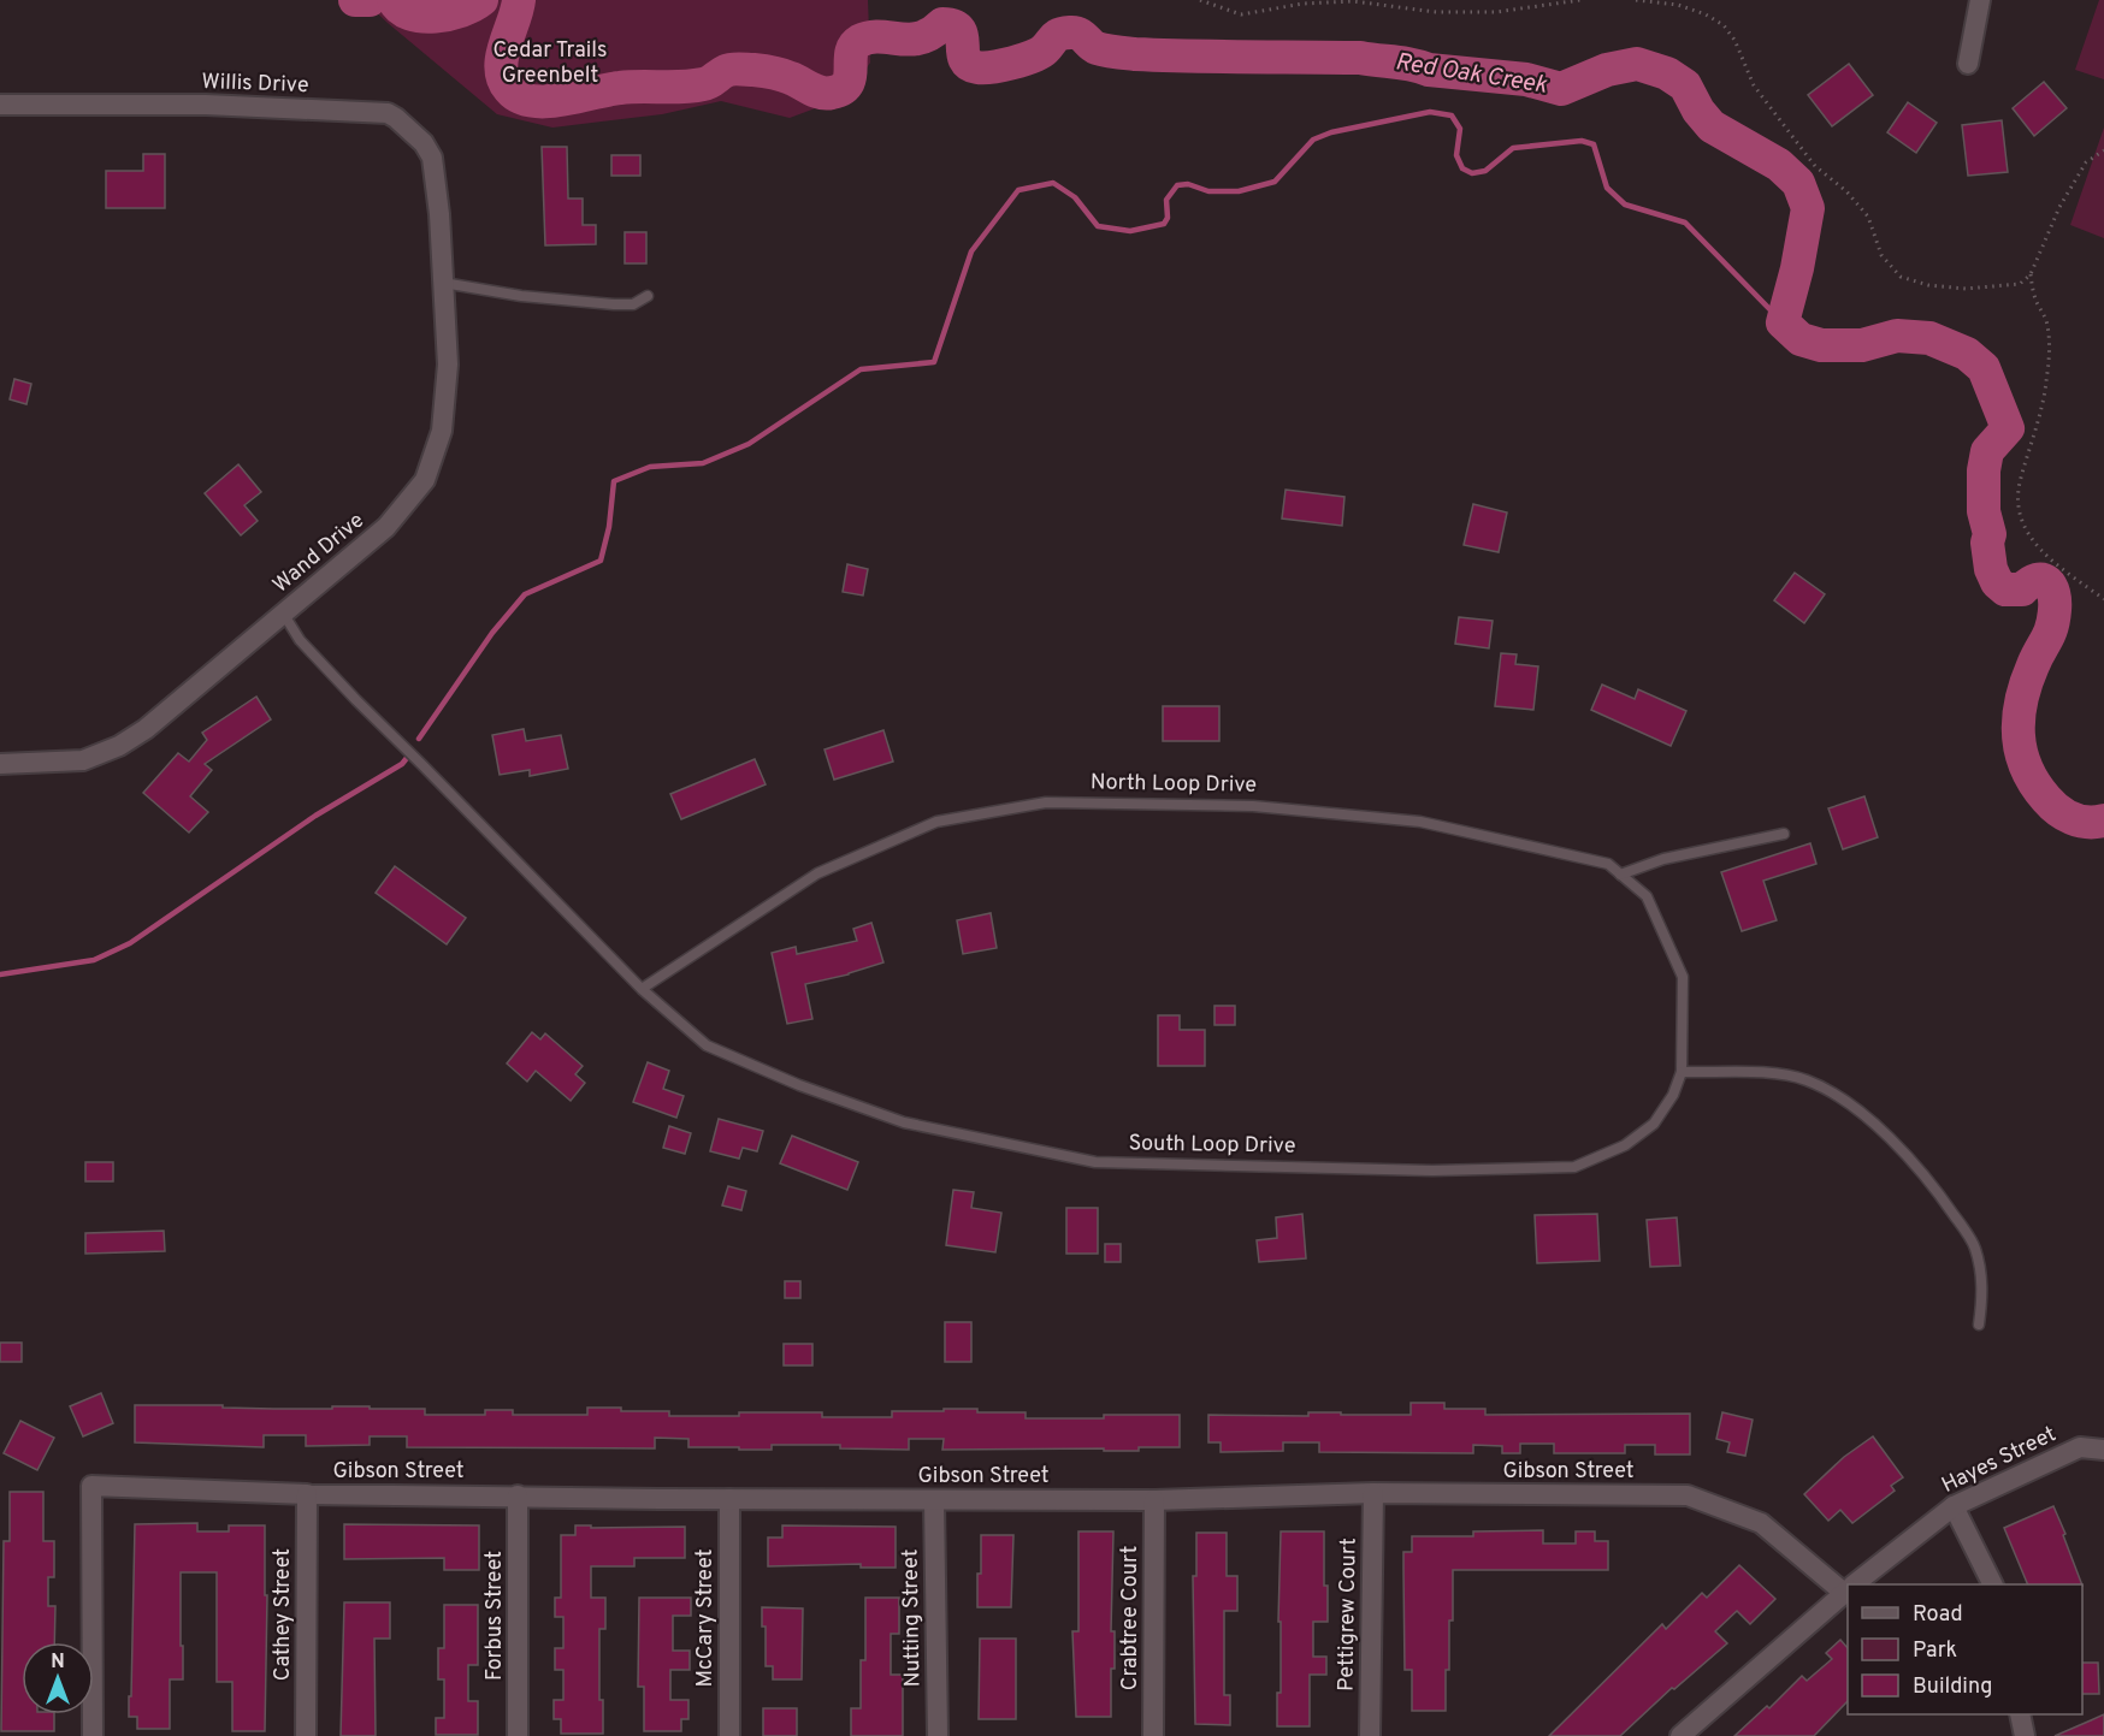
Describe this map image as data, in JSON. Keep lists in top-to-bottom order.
{
  "streets": {
    "street": [
      "Willis Drive",
      "Wand Drive",
      "Hayes Street",
      "Gibson Street",
      "Cathey Street",
      "Pettigrew Court",
      "Forbus Street",
      "McCary Street",
      "Nutting Street",
      "Crabtree Court"
    ],
    "lane": ["North Loop Drive", "South Loop Drive"]
  },
  "crossings": [
    ["Willis Drive", "Wand Drive"],
    ["Wand Drive", "South Loop Drive"],
    ["North Loop Drive", "South Loop Drive"],
    ["Gibson Street", "Cathey Street"],
    ["Gibson Street", "Pettigrew Court"],
    ["Gibson Street", "Forbus Street"],
    ["Gibson Street", "McCary Street"],
    ["Gibson Street", "Nutting Street"],
    ["Gibson Street", "Crabtree Court"]
  ],
  "water": ["Red Oak Creek"],
  "parks": ["Cedar Trails Greenbelt"],
  "legend": ["Road", "Park", "Building"],
  "north": "top"
}
